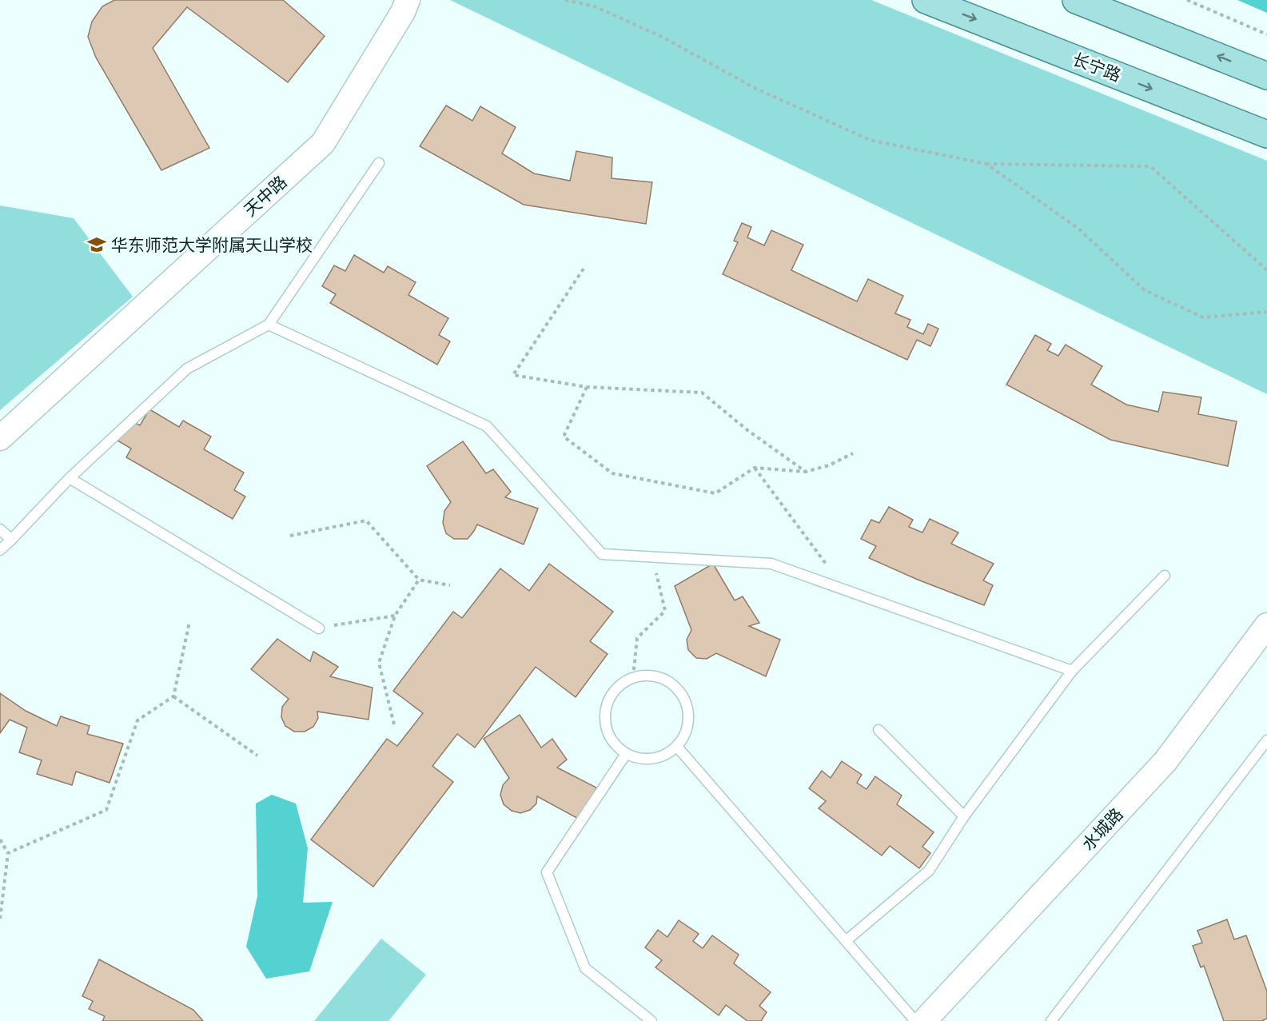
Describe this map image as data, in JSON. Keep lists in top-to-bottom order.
{
  "streets": {
    "main road": ["长宁路"],
    "street": ["天中路", "水城路"]
  },
  "places": {
    "school or university": ["华东师范大学附属天山学校"]
  }
}
